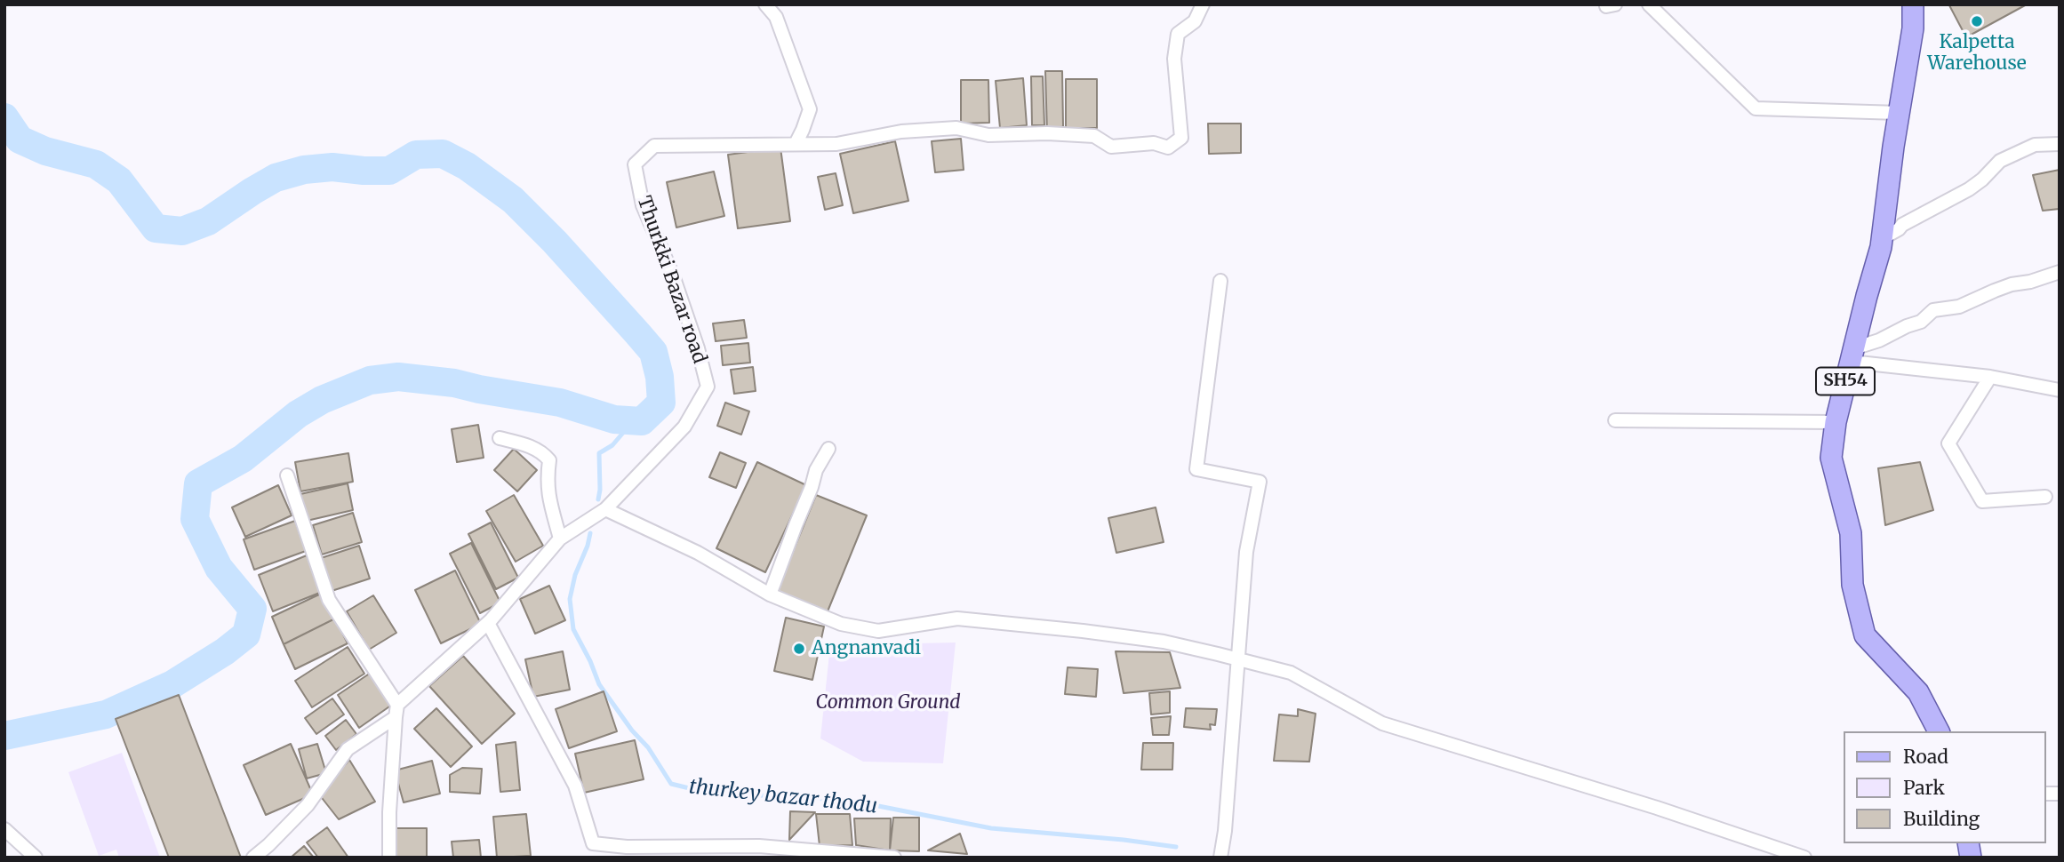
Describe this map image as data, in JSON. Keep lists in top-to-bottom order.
{
  "streets": {
    "main road": ["SH54"],
    "street": ["Thurkki Bazar road"]
  },
  "water": ["thurkey bazar thodu"],
  "parks": ["Common Ground"],
  "places": ["Kalpetta Warehouse", "Angnanvadi"],
  "legend": ["Road", "Park", "Building"]
}
